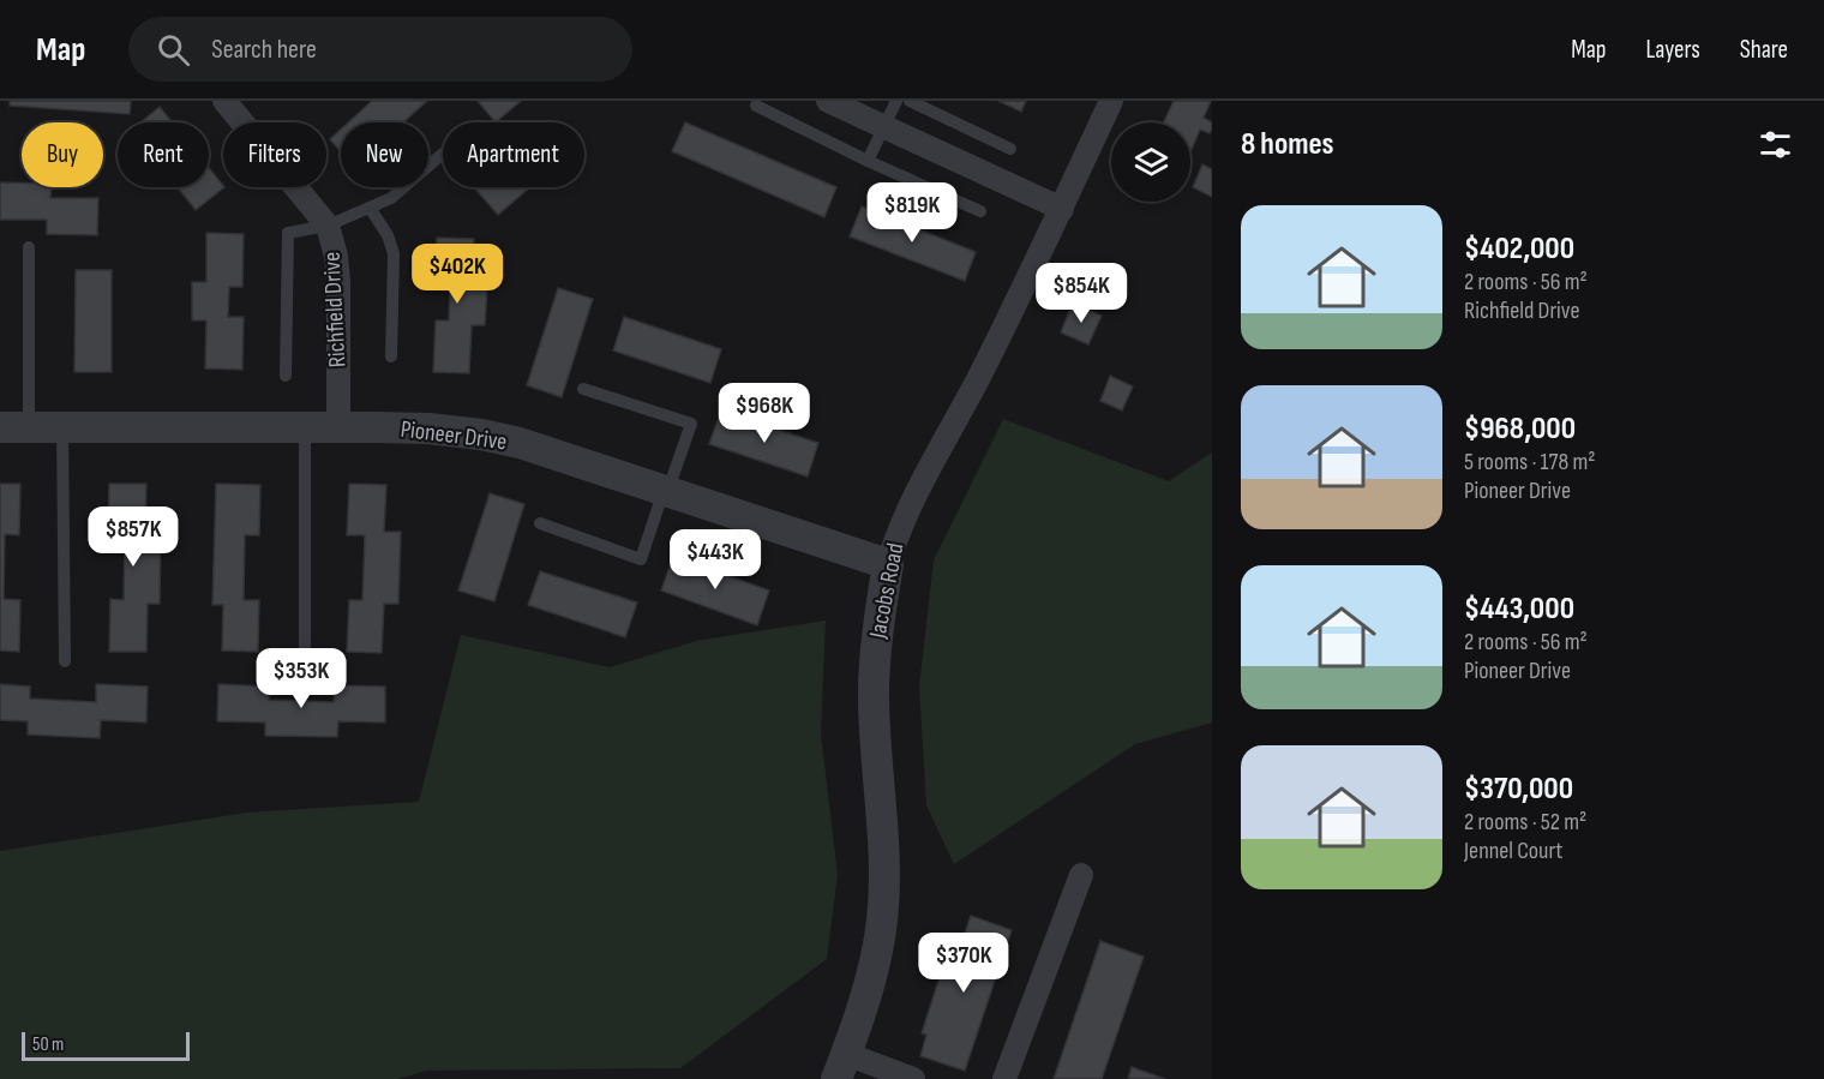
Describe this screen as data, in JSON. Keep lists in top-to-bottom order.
{
  "streets": {
    "street": ["Richfield Drive", "Pioneer Drive", "Jacobs Road"]
  },
  "crossings": [
    ["Richfield Drive", "Pioneer Drive"],
    ["Pioneer Drive", "Jacobs Road"]
  ],
  "scale_bar": "50 m",
  "page": {
    "header": "Map",
    "search": "Search here",
    "nav": ["Map", "Layers", "Share"],
    "heading": "8 homes",
    "chip": [
      "Buy",
      "Rent",
      "Filters",
      "New",
      "Apartment"
    ],
    "price": [
      "$819K",
      "$402K",
      "$854K",
      "$968K",
      "$857K",
      "$443K",
      "$353K",
      "$370K"
    ],
    "list": [
      {
        "name": "$402,000",
        "note": "2 rooms · 56 m² · Richfield Drive"
      },
      {
        "name": "$968,000",
        "note": "5 rooms · 178 m² · Pioneer Drive"
      },
      {
        "name": "$443,000",
        "note": "2 rooms · 56 m² · Pioneer Drive"
      },
      {
        "name": "$370,000",
        "note": "2 rooms · 52 m² · Jennel Court"
      }
    ],
    "scale": "50 m"
  }
}
